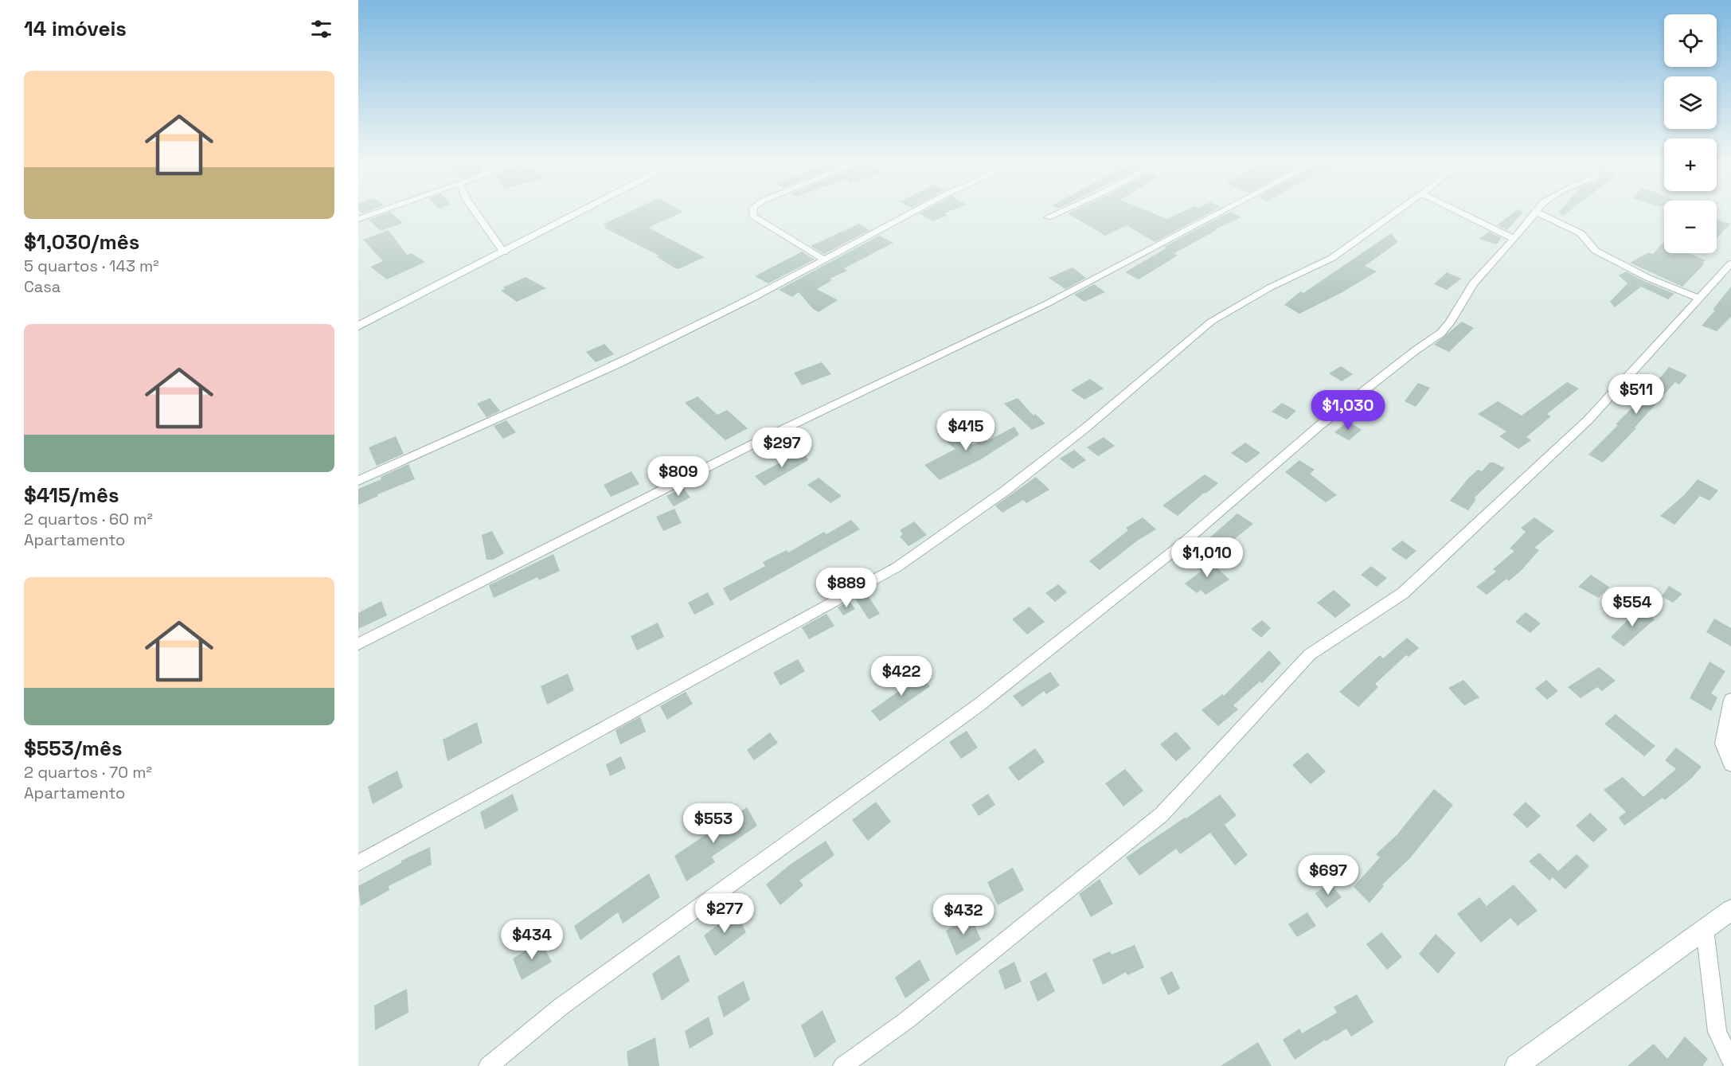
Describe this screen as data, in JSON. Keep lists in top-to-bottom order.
{
  "page": {
    "heading": "14 imóveis",
    "map_buttons": ["+", "−"],
    "list": [
      {
        "name": "$1,030/mês",
        "note": "5 quartos · 143 m² · Casa"
      },
      {
        "name": "$415/mês",
        "note": "2 quartos · 60 m² · Apartamento"
      },
      {
        "name": "$553/mês",
        "note": "2 quartos · 70 m² · Apartamento"
      }
    ],
    "price": [
      "$511",
      "$1,030",
      "$415",
      "$297",
      "$809",
      "$1,010",
      "$889",
      "$554",
      "$422",
      "$553",
      "$697",
      "$277",
      "$432",
      "$434"
    ]
  }
}
